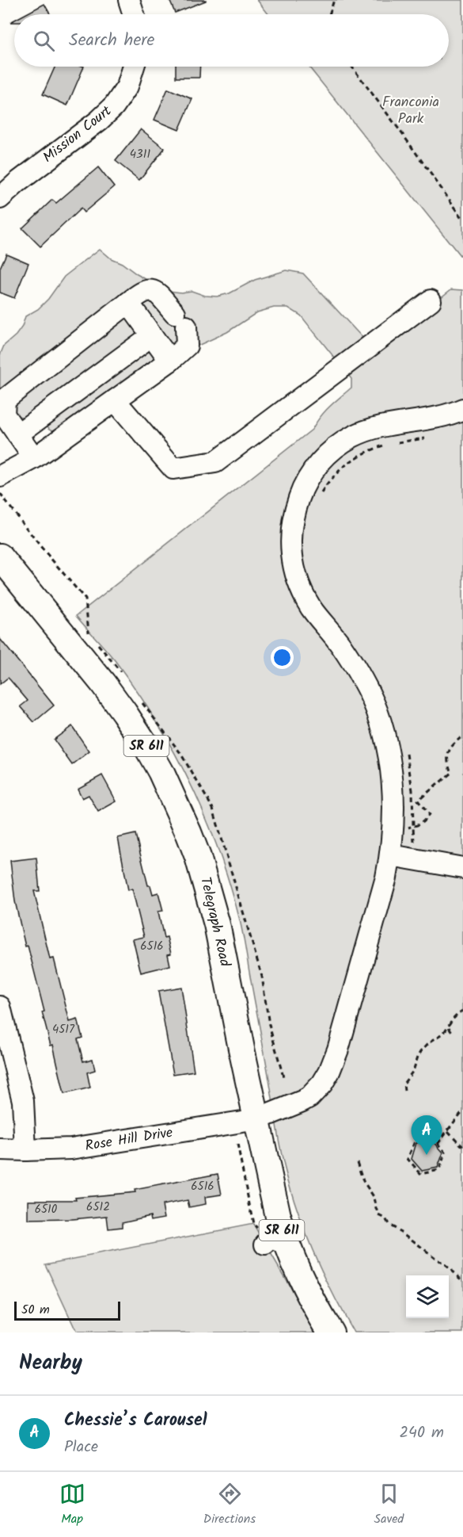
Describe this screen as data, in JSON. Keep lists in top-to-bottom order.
{
  "streets": {
    "main road": ["SR 611", "Telegraph Road"],
    "street": ["Mission Court", "Rose Hill Drive"]
  },
  "crossings": [
    ["Telegraph Road", "Rose Hill Drive"]
  ],
  "parks": ["Franconia Park"],
  "house_numbers": [
    "4311",
    "6516",
    "4517",
    "6516",
    "6512",
    "6510"
  ],
  "scale_bar": "50 m",
  "page": {
    "search": "Search here",
    "pins": "A",
    "scale": "50 m",
    "heading": "Nearby",
    "list": [
      {
        "mark": "A",
        "name": "Chessie’s Carousel",
        "note": "Place",
        "value": "240 m"
      }
    ],
    "nav": ["Map", "Directions", "Saved"]
  }
}
